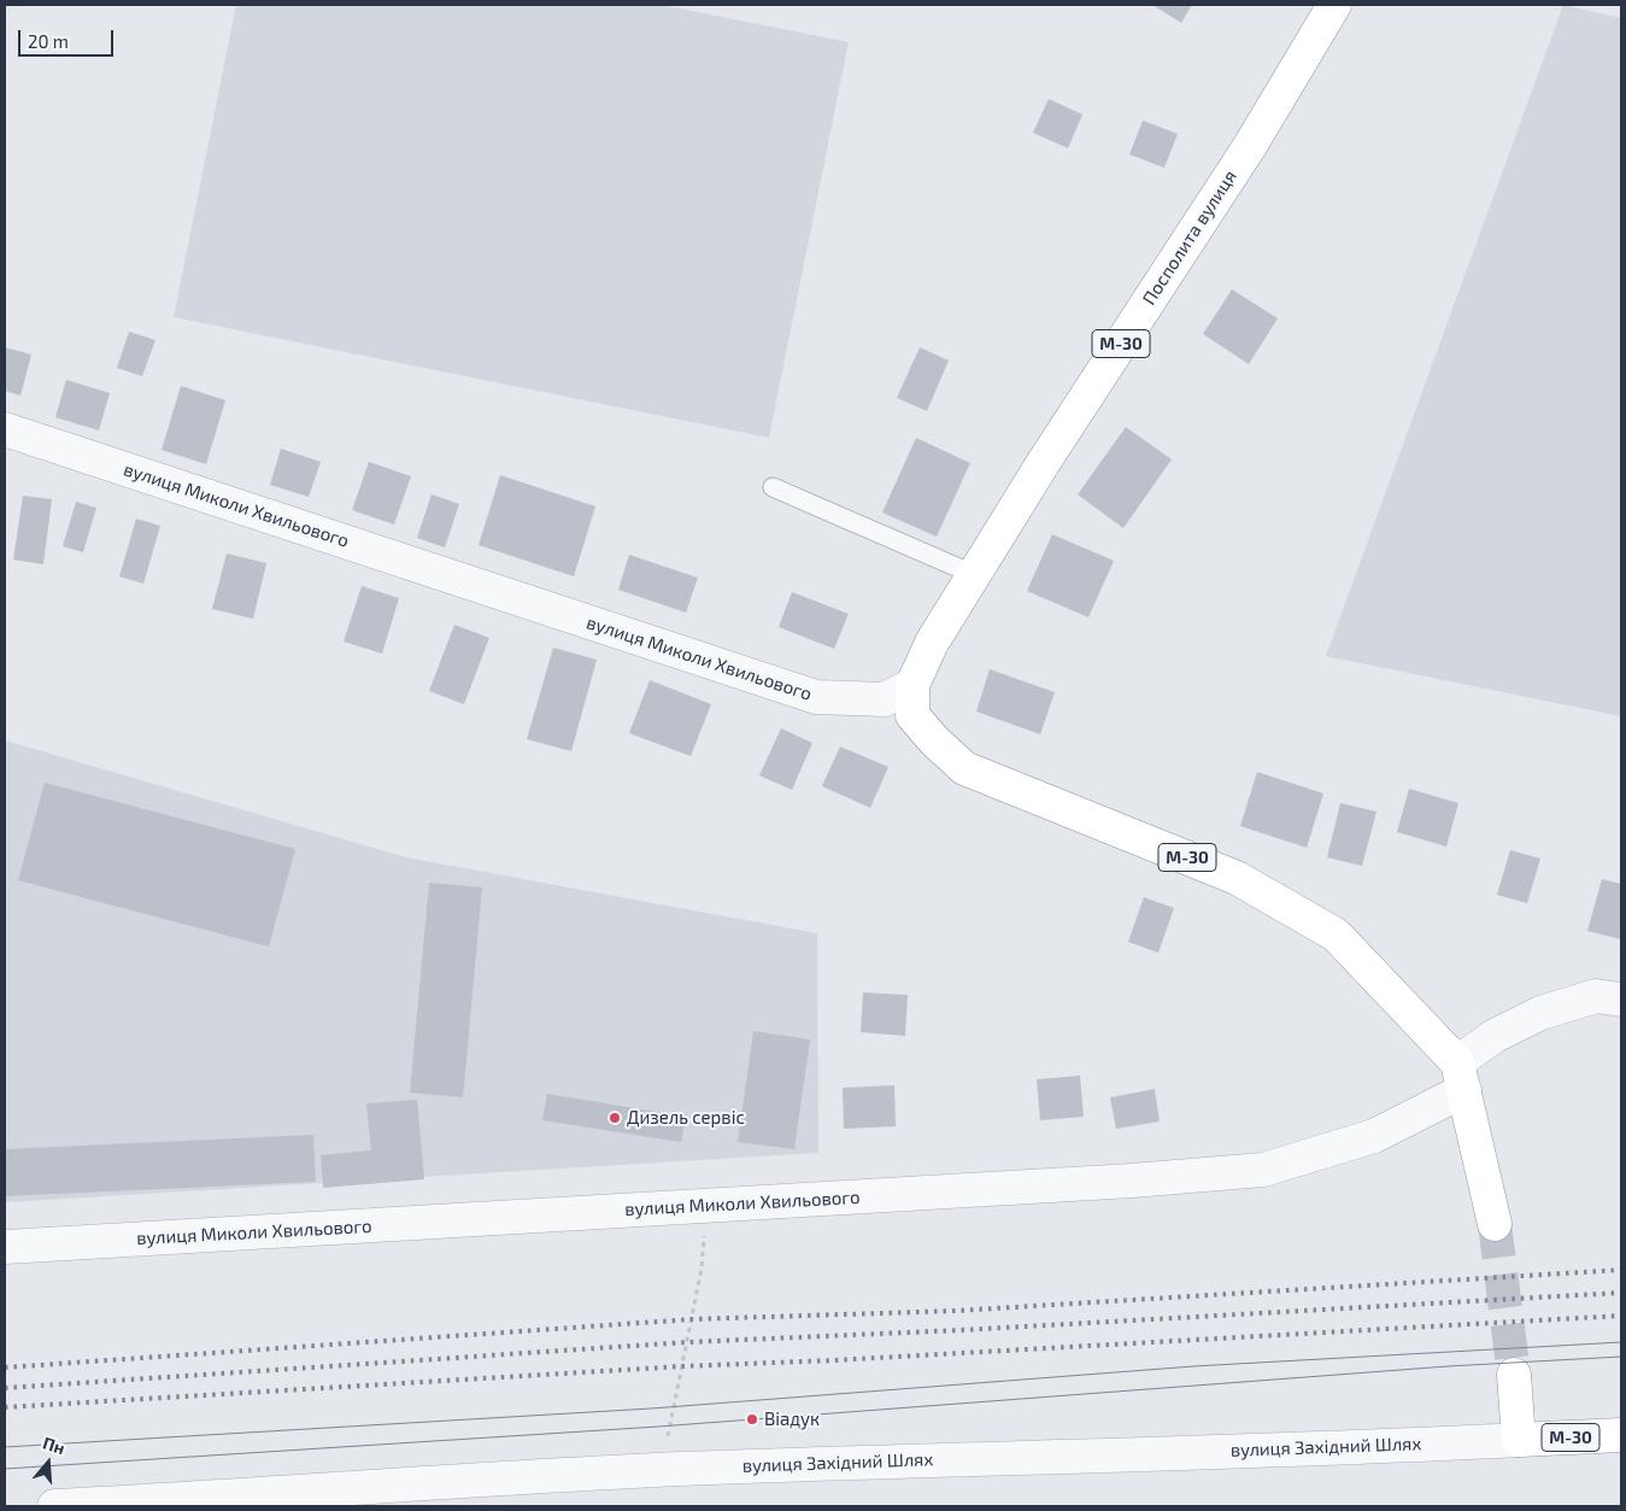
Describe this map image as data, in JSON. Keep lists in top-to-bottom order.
{
  "streets": {
    "highway": ["Посполита вулиця", "М-30", "вулиця Західний Шлях"],
    "street": ["вулиця Миколи Хвильового"]
  },
  "crossings": [
    ["Посполита вулиця", "М-30"],
    ["Посполита вулиця", "вулиця Миколи Хвильового"],
    ["М-30", "вулиця Миколи Хвильового"],
    ["М-30", "вулиця Західний Шлях"]
  ],
  "places": ["Дизель сервіс", "Віадук"],
  "scale_bar": "20 m",
  "north": "top"
}
